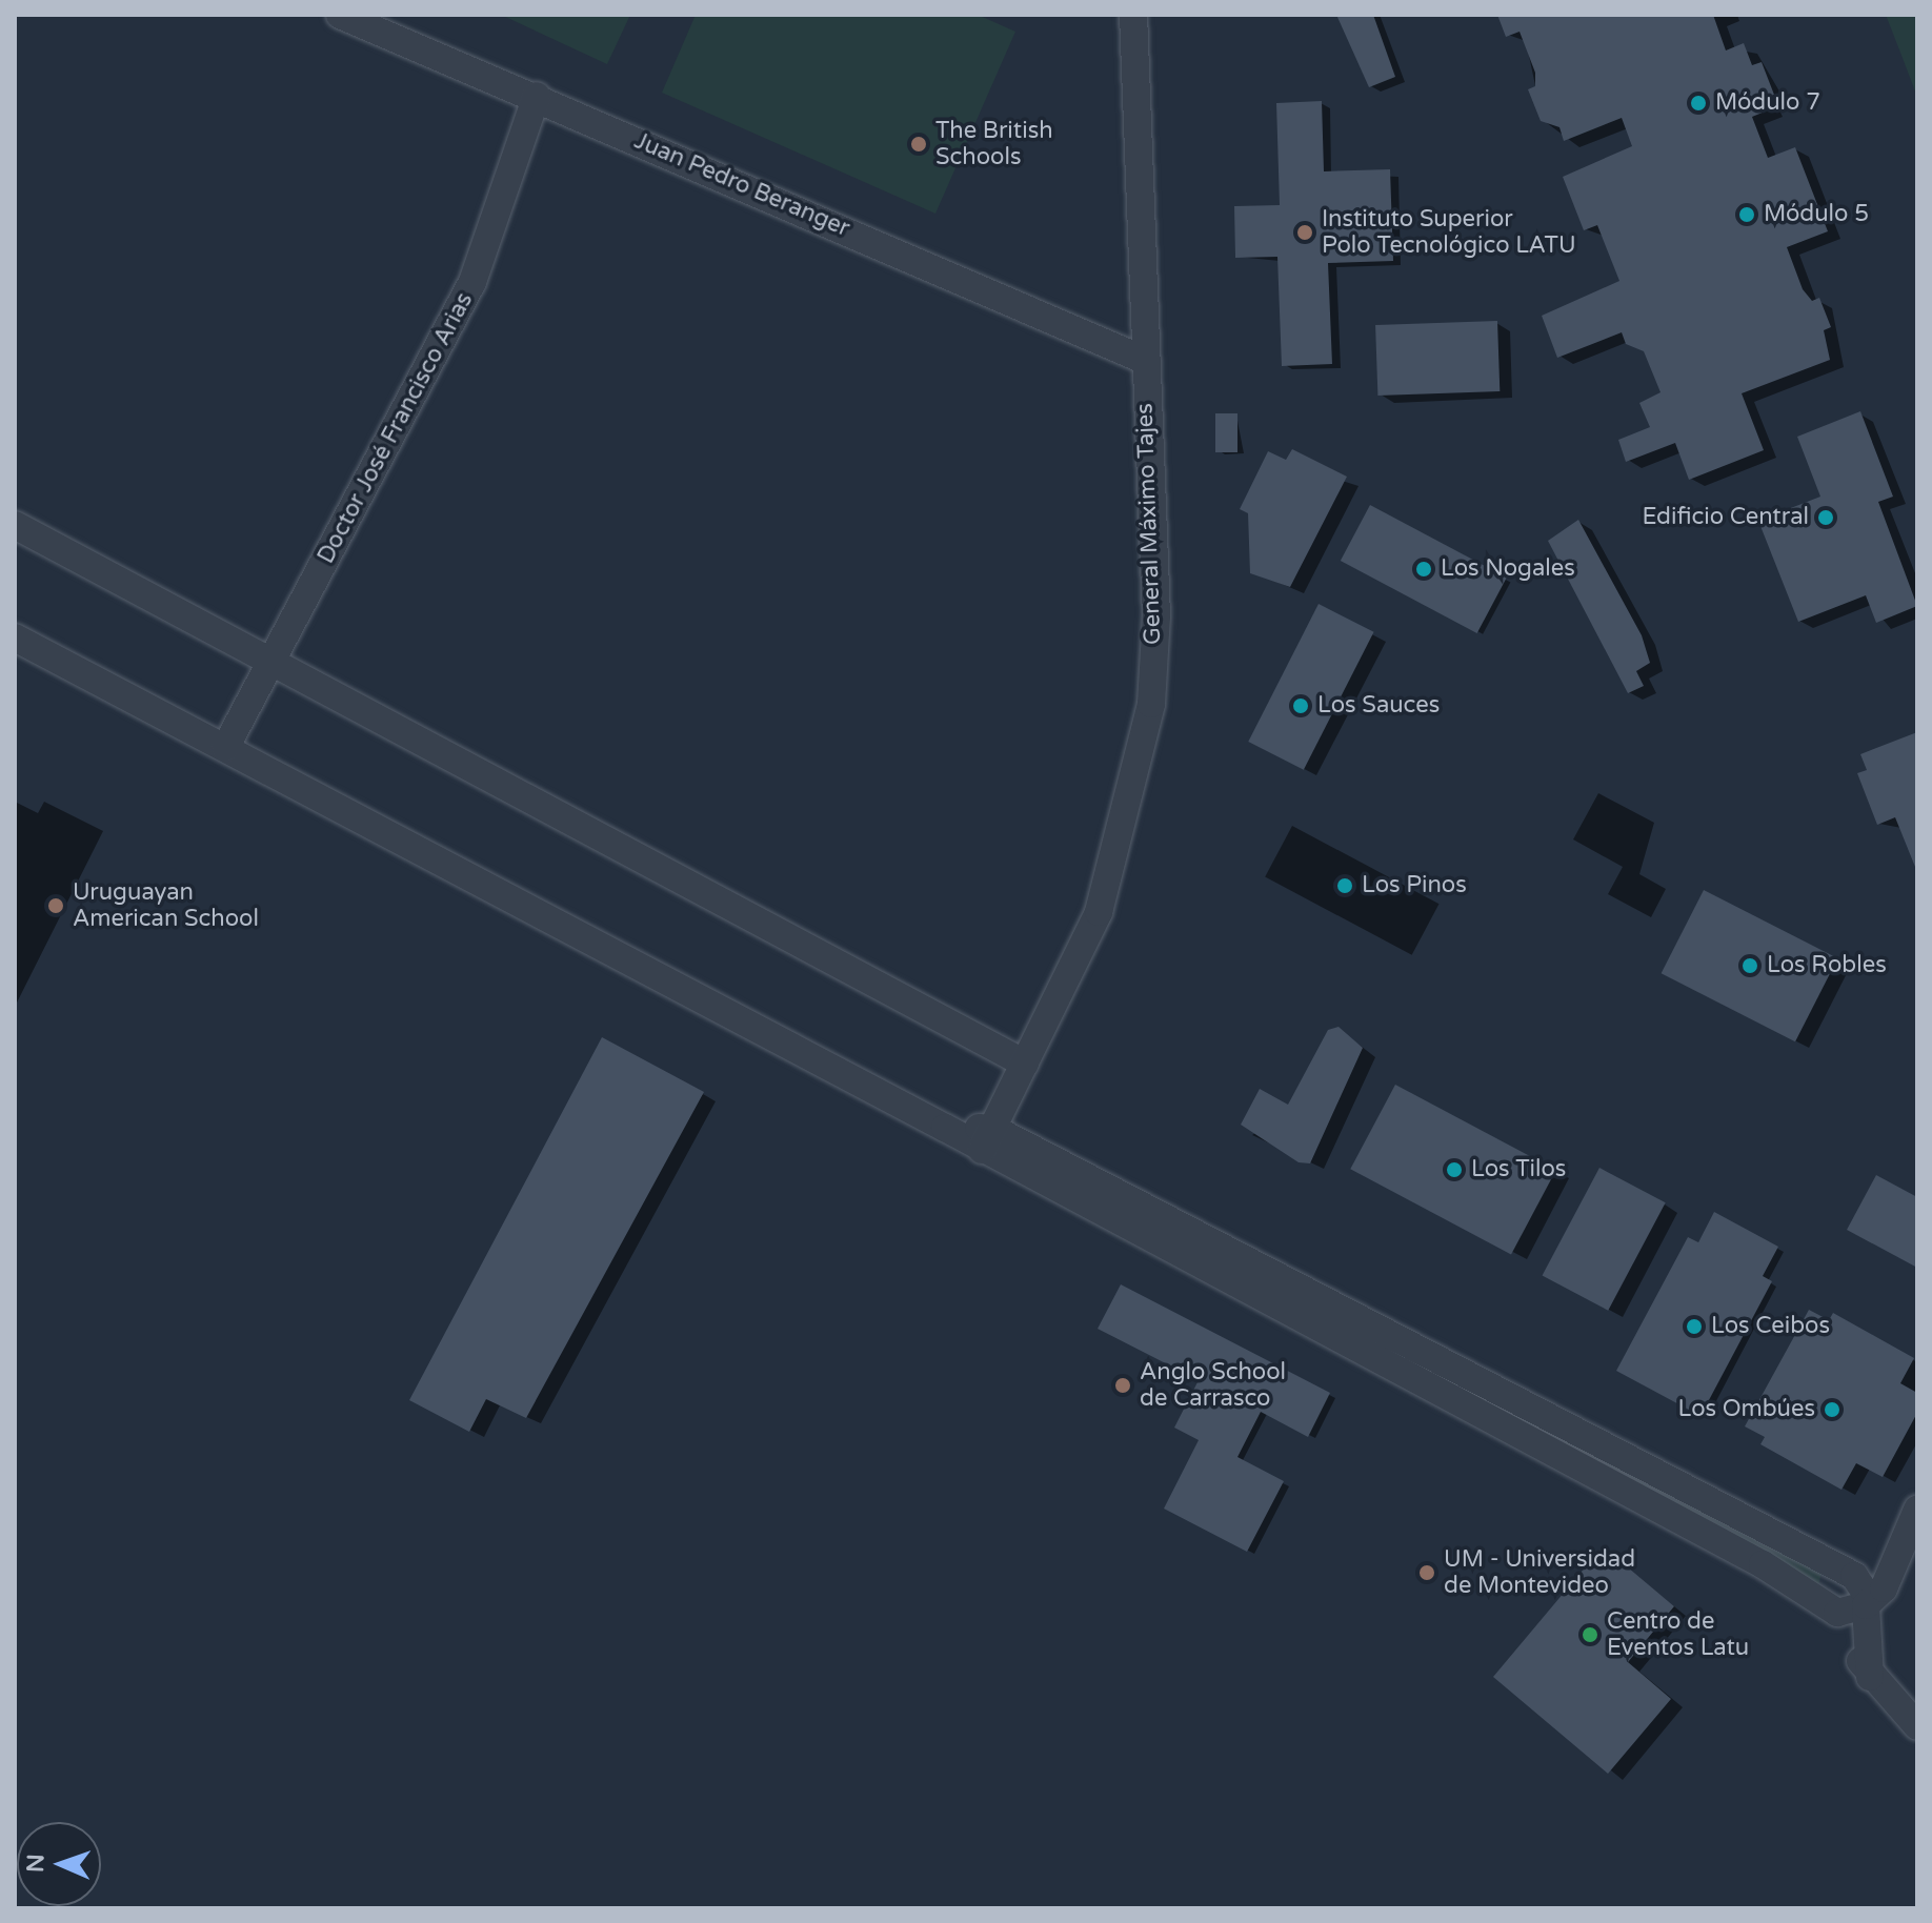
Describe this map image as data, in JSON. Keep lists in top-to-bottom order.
{
  "streets": {
    "street": ["Juan Pedro Beranger", "Doctor José Francisco Arias", "General Máximo Tajes"]
  },
  "crossings": [
    ["Juan Pedro Beranger", "Doctor José Francisco Arias"],
    ["Juan Pedro Beranger", "General Máximo Tajes"]
  ],
  "places": [
    "Módulo 7",
    "The British Schools",
    "Módulo 5",
    "Instituto Superior Polo Tecnológico LATU",
    "Edificio Central",
    "Los Nogales",
    "Los Sauces",
    "Los Pinos",
    "Uruguayan American School",
    "Los Robles",
    "Los Tilos",
    "Los Ceibos",
    "Anglo School de Carrasco",
    "Los Ombúes",
    "UM - Universidad de Montevideo",
    "Centro de Eventos Latu"
  ],
  "north": "left"
}
